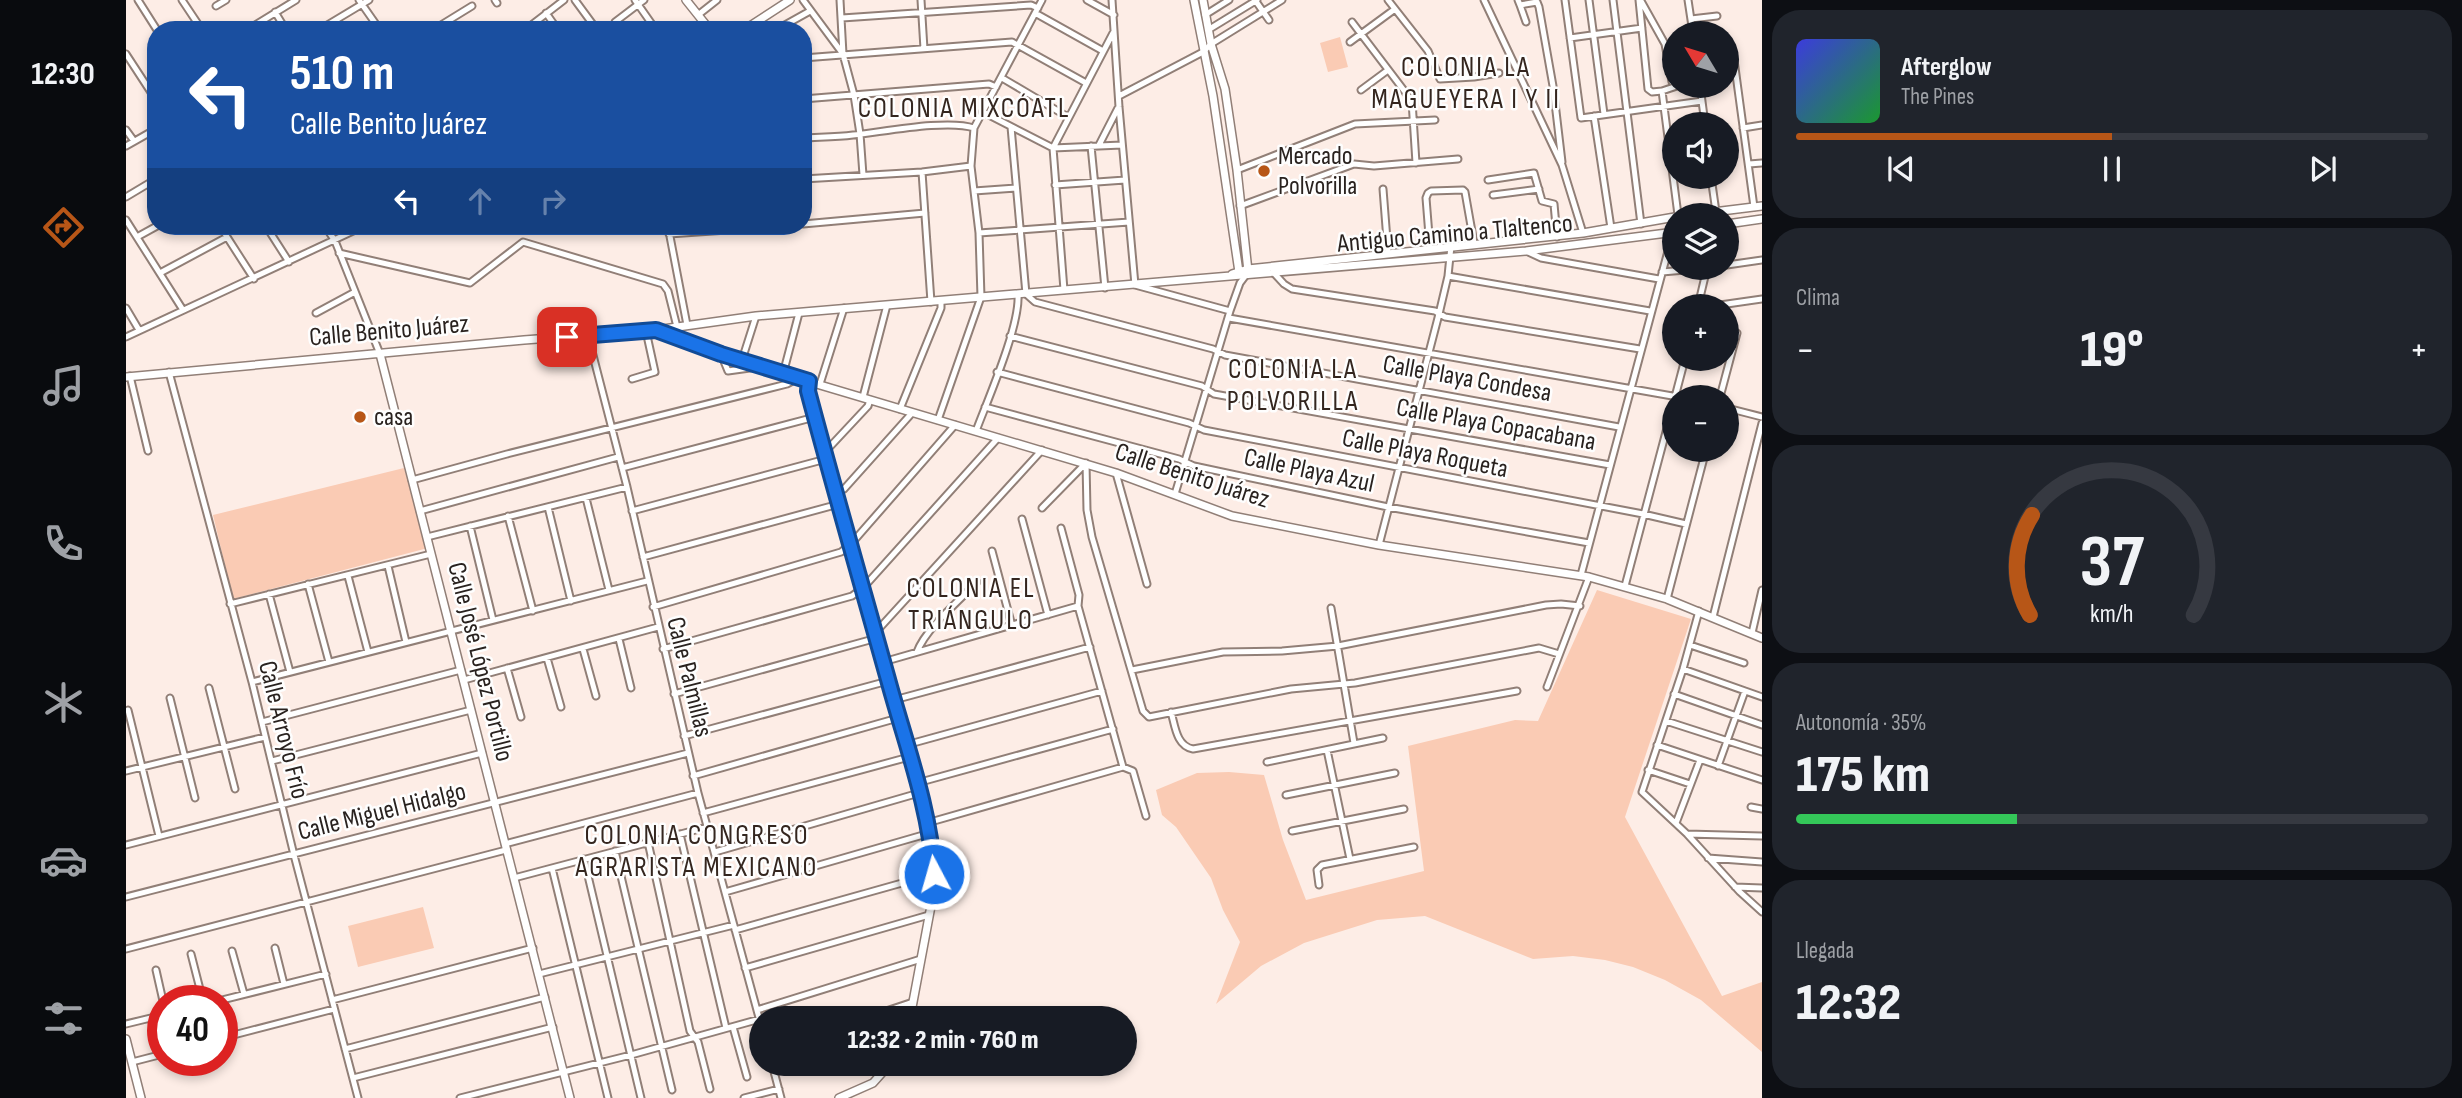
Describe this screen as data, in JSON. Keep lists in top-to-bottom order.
{
  "streets": {
    "street": [
      "Antiguo Camino a Tlaltenco",
      "Calle Benito Juárez",
      "Calle Playa Condesa",
      "Calle Playa Copacabana",
      "Calle Playa Roqueta",
      "Calle Playa Azul",
      "Calle José López Portillo",
      "Calle Palmillas",
      "Calle Arroyo Frío",
      "Calle Miguel Hidalgo"
    ]
  },
  "crossings": [
    ["Antiguo Camino a Tlaltenco", "Calle Benito Juárez"],
    ["Calle Benito Juárez", "Calle Playa Condesa"],
    ["Calle Benito Juárez", "Calle José López Portillo"],
    ["Calle Benito Juárez", "Calle Palmillas"],
    ["Calle Benito Juárez", "Calle Arroyo Frío"],
    ["Calle José López Portillo", "Calle Miguel Hidalgo"],
    ["Calle Palmillas", "Calle Miguel Hidalgo"],
    ["Calle Arroyo Frío", "Calle Miguel Hidalgo"]
  ],
  "districts": [
    "COLONIA LA MAGUEYERA I Y II",
    "COLONIA MIXCÓATL",
    "COLONIA LA POLVORILLA",
    "COLONIA EL TRIÁNGULO",
    "COLONIA CONGRESO AGRARISTA MEXICANO"
  ],
  "places": ["Mercado Polvorilla", "casa"],
  "north": "top left",
  "page": {
    "tabs": "12:30",
    "map_buttons": ["+", "−"],
    "turn": ["510 m", "Calle Benito Juárez"],
    "song": ["Afterglow", "The Pines"],
    "tile": [
      "Clima",
      ["Autonomía · 35%", "175 km"],
      ["Llegada", "12:32"]
    ],
    "heat": ["−", "19°", "+"],
    "limit": "40",
    "trip": "12:32 · 2 min · 760 m",
    "gauge": ["37", "km/h"]
  }
}
